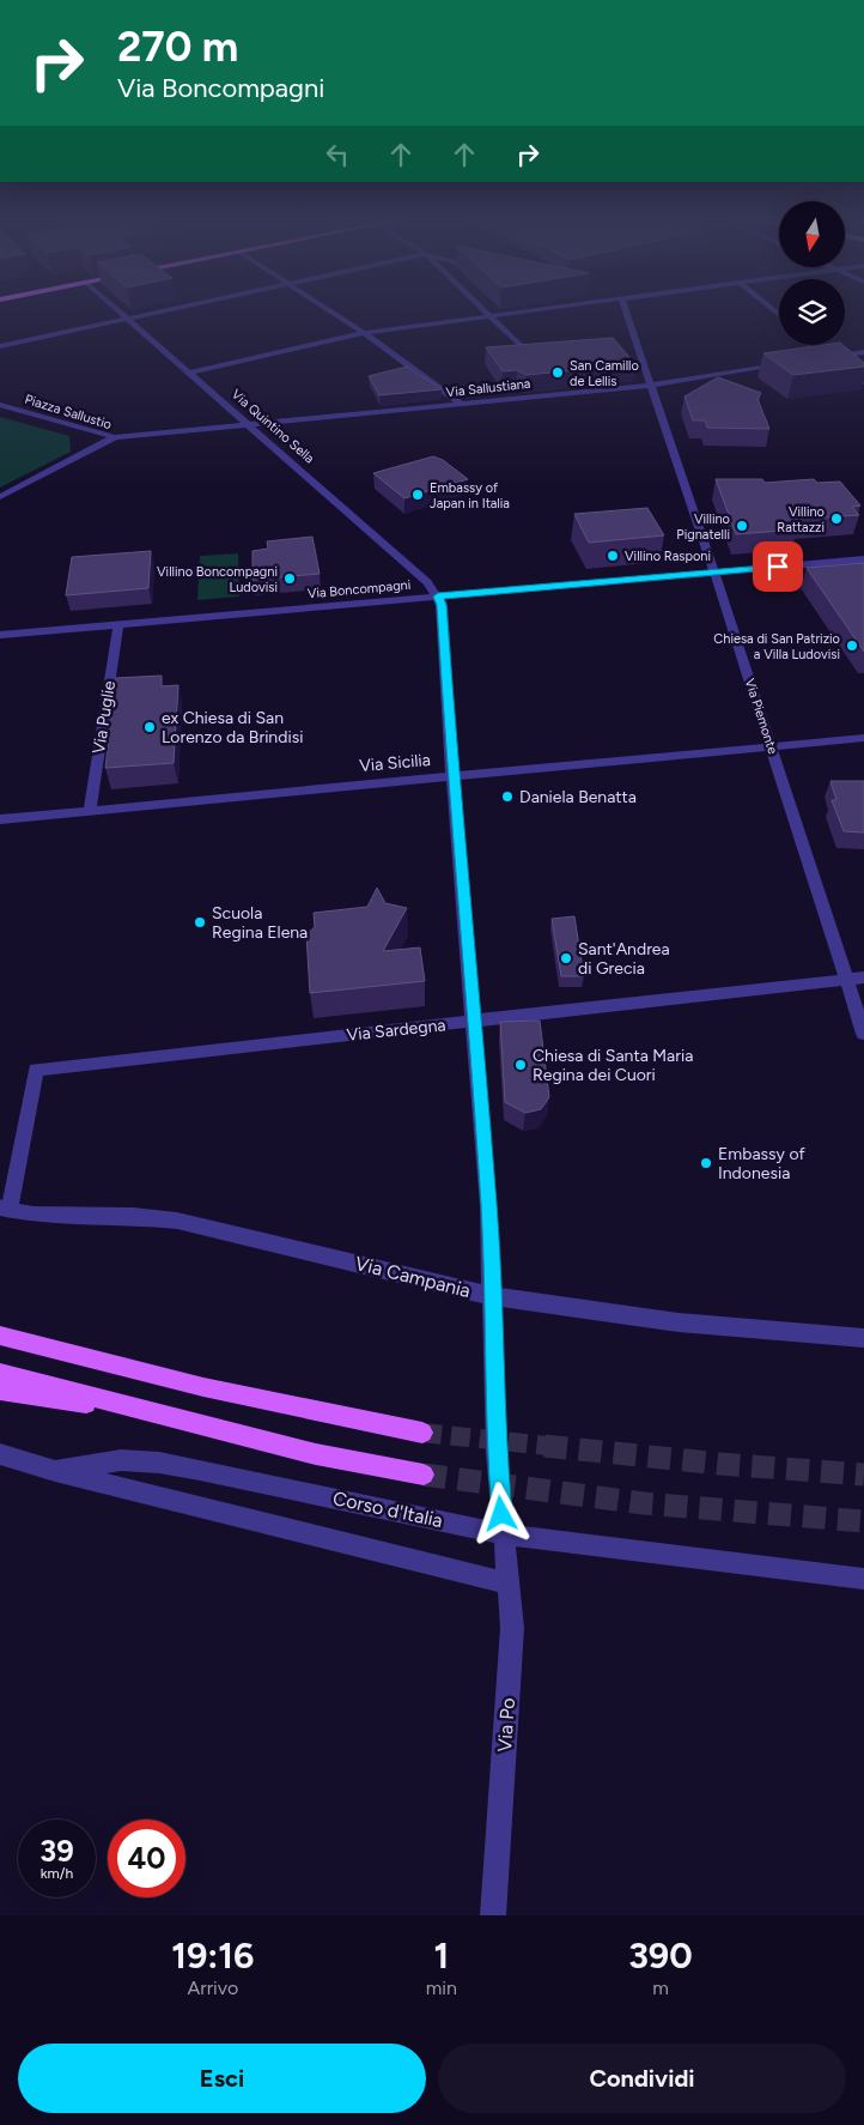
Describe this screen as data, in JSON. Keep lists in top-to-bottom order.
{
  "streets": {
    "street": [
      "Via Sallustiana",
      "Piazza Sallustio",
      "Via Quintino Sella",
      "Via Boncompagni",
      "Via Piemonte",
      "Via Puglie",
      "Via Sicilia",
      "Via Sardegna",
      "Via Campania",
      "Corso d'Italia",
      "Via Po"
    ]
  },
  "crossings": [
    ["Via Sallustiana", "Piazza Sallustio"],
    ["Via Sallustiana", "Via Quintino Sella"],
    ["Via Sallustiana", "Via Piemonte"],
    ["Via Quintino Sella", "Via Boncompagni"],
    ["Via Quintino Sella", "Via Po"],
    ["Via Boncompagni", "Via Piemonte"],
    ["Via Boncompagni", "Via Puglie"],
    ["Via Boncompagni", "Via Po"],
    ["Via Piemonte", "Via Sicilia"],
    ["Via Piemonte", "Via Sardegna"],
    ["Via Puglie", "Via Sicilia"],
    ["Via Sicilia", "Via Po"],
    ["Via Sardegna", "Via Campania"],
    ["Via Sardegna", "Via Po"],
    ["Via Campania", "Via Po"],
    ["Corso d'Italia", "Via Po"]
  ],
  "places": [
    "San Camillo de Lellis",
    "Embassy of Japan in Italia",
    "Villino Rattazzi",
    "Villino Pignatelli",
    "Villino Rasponi",
    "Villino Boncompagni Ludovisi",
    "Chiesa di San Patrizio a Villa Ludovisi",
    "ex Chiesa di San Lorenzo da Brindisi",
    "Daniela Benatta",
    "Scuola Regina Elena",
    "Sant'Andrea di Grecia",
    "Chiesa di Santa Maria Regina dei Cuori",
    "Embassy of Indonesia"
  ],
  "north": "bottom",
  "page": {
    "turn": ["270 m", "Via Boncompagni"],
    "speed": "39 km/h",
    "limit": "40",
    "eta": [
      "19:16",
      "Arrivo",
      "1",
      "min",
      "390",
      "m"
    ],
    "buttons": ["Esci", "Condividi"]
  }
}
